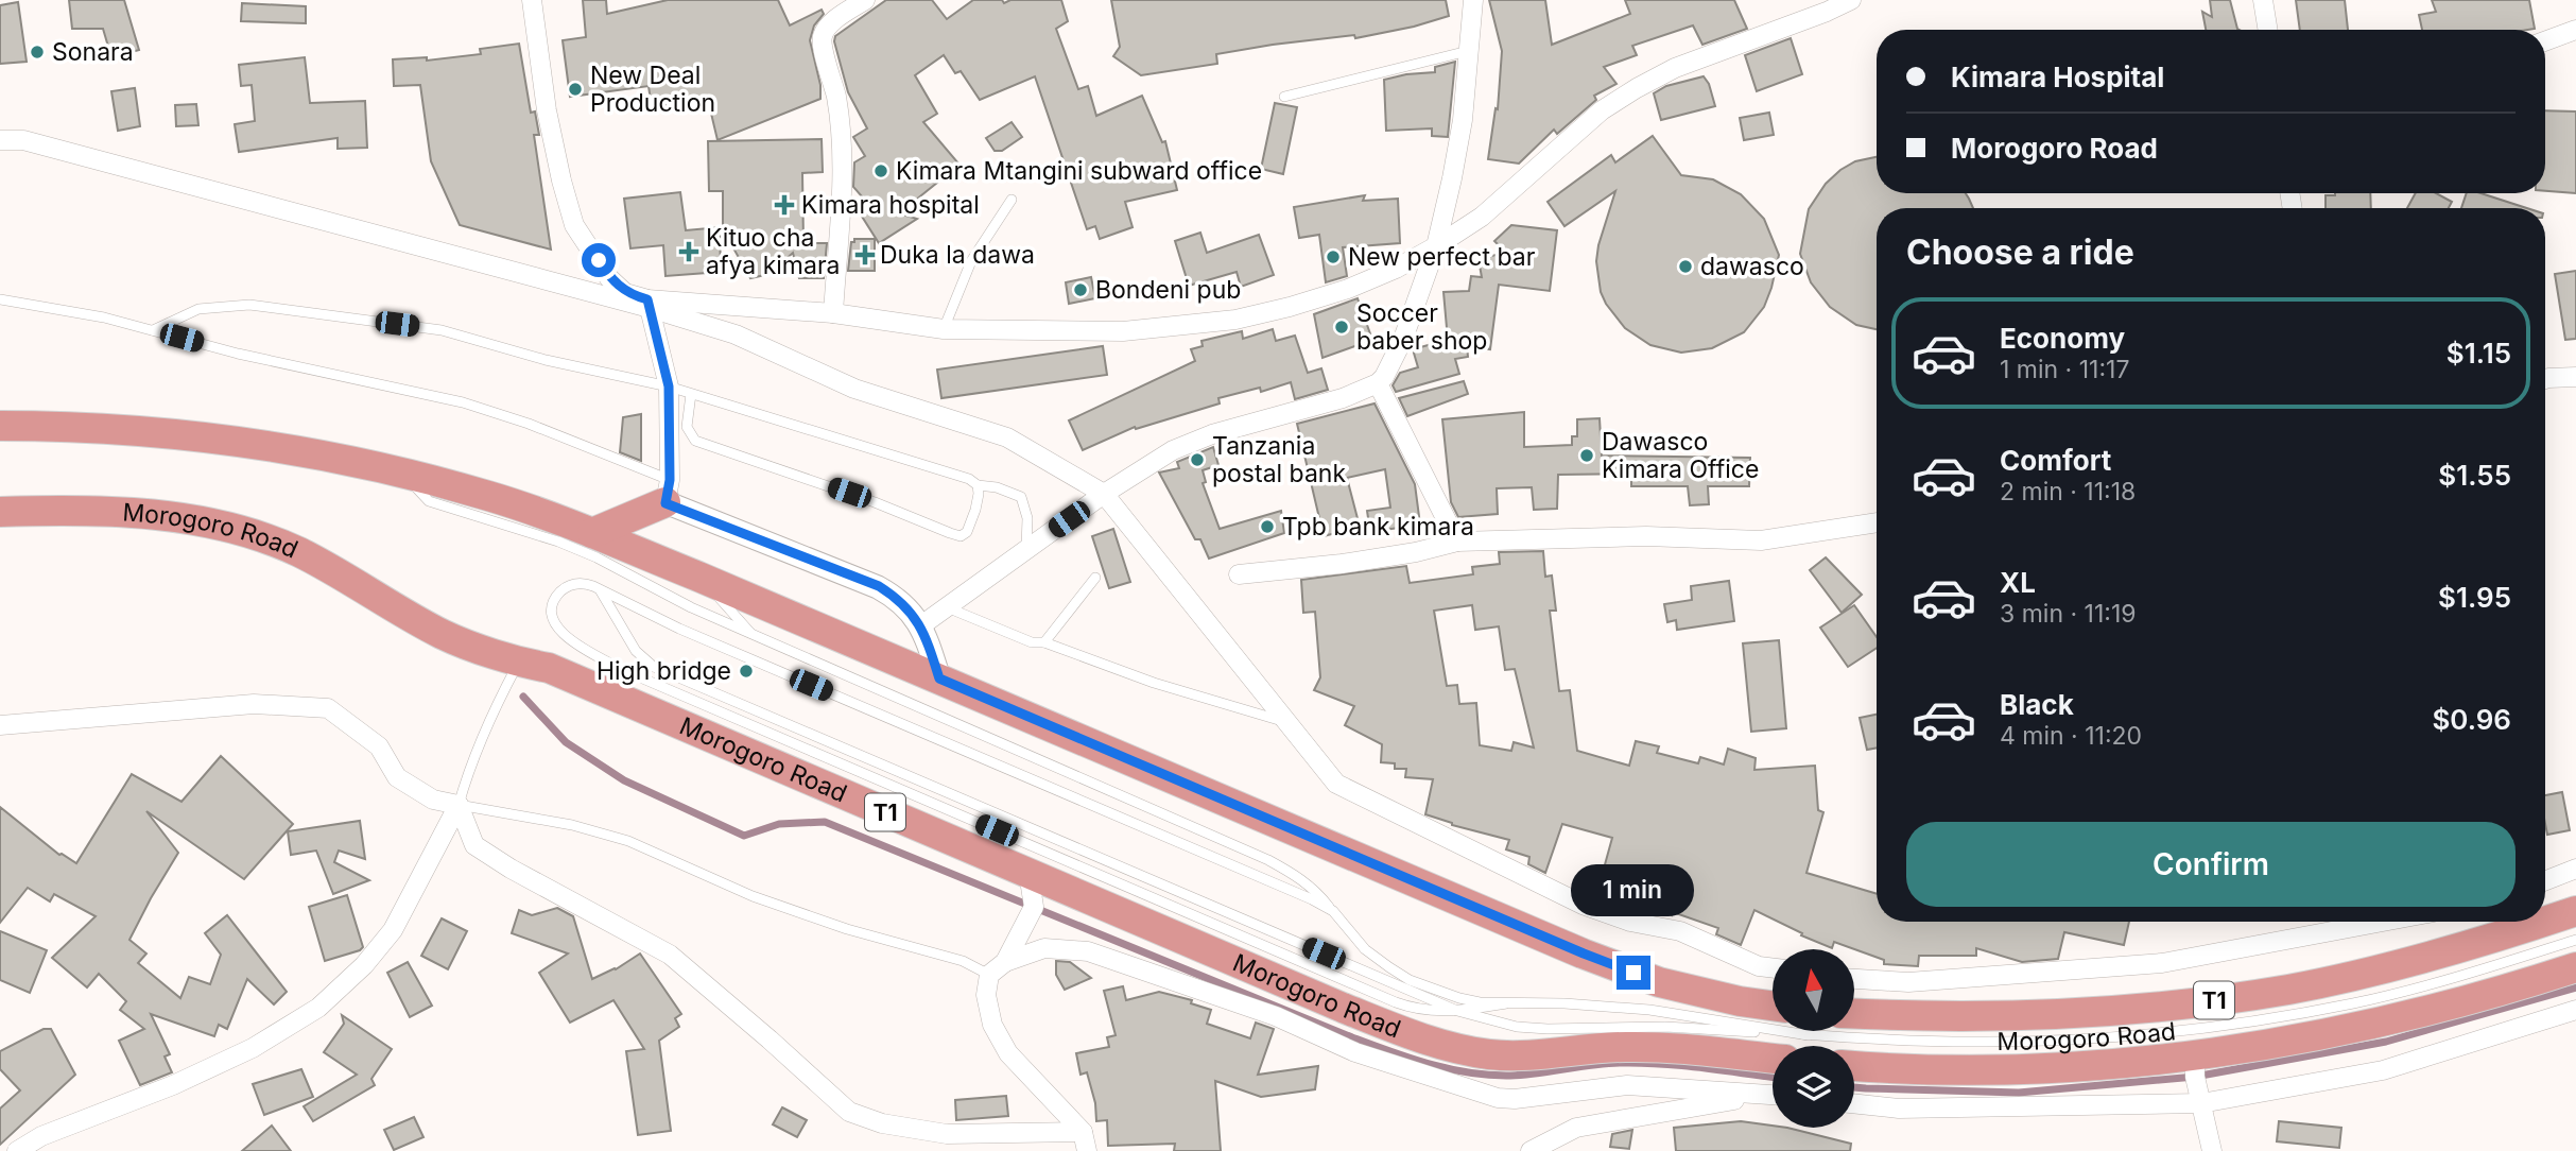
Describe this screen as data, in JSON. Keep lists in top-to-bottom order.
{
  "streets": {
    "highway": ["Morogoro Road", "T1"]
  },
  "places": {
    "other": [
      "Sonara",
      "New Deal Production",
      "Kimara Mtangini subward office",
      "New perfect bar",
      "dawasco",
      "Bondeni pub",
      "Soccer baber shop",
      "Dawasco Kimara Office",
      "Tanzania postal bank",
      "Tpb bank kimara",
      "High bridge"
    ],
    "health": ["Kimara hospital", "Kituo cha afya kimara", "Duka la dawa"]
  },
  "north": "top",
  "page": {
    "banner": ["Kimara Hospital", "Morogoro Road"],
    "heading": "Choose a ride",
    "list": [
      {
        "name": "Economy",
        "note": "1 min · 11:17",
        "value": "$1.15"
      },
      {
        "name": "Comfort",
        "note": "2 min · 11:18",
        "value": "$1.55"
      },
      {
        "name": "XL",
        "note": "3 min · 11:19",
        "value": "$1.95"
      },
      {
        "name": "Black",
        "note": "4 min · 11:20",
        "value": "$0.96"
      }
    ],
    "buttons": "Confirm",
    "bubble": "1 min"
  }
}
